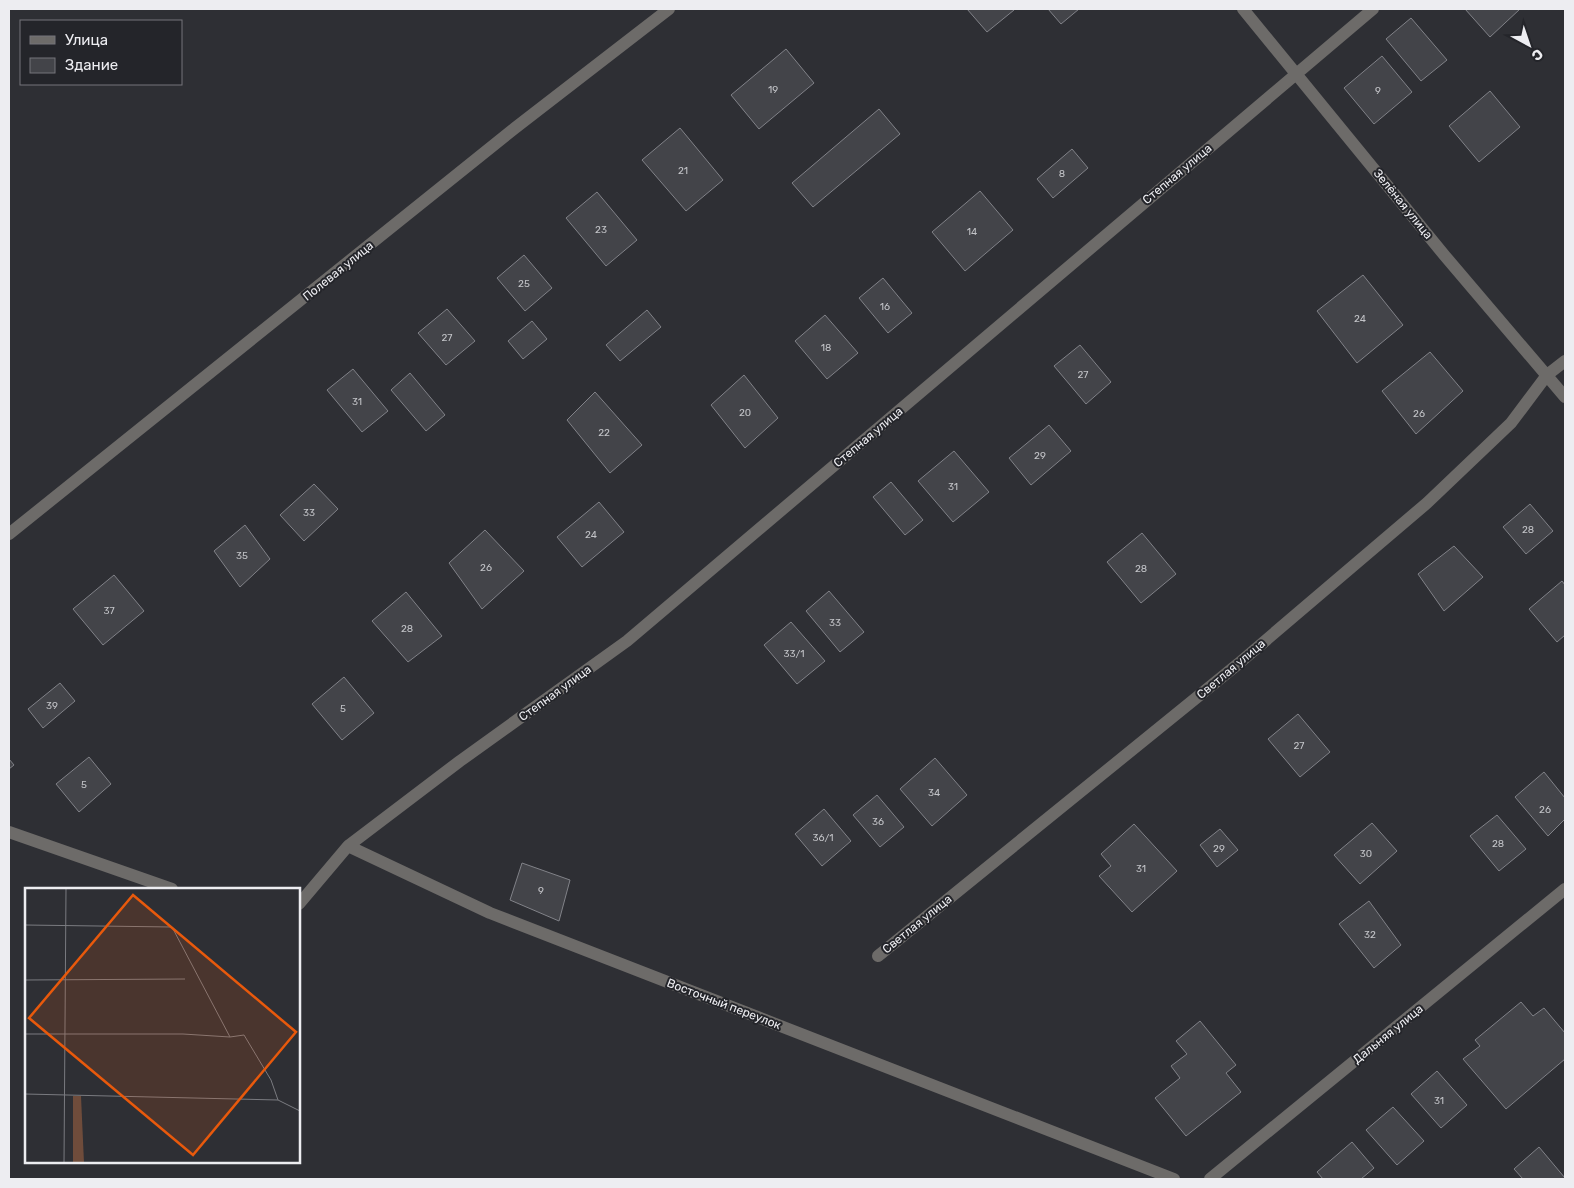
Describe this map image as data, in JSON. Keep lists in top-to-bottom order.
{
  "streets": {
    "street": [
      "Степная улица",
      "Зелёная улица",
      "Полевая улица",
      "Светлая улица",
      "Восточный переулок",
      "Дальняя улица"
    ]
  },
  "crossings": [
    ["Степная улица", "Зелёная улица"],
    ["Степная улица", "Восточный переулок"],
    ["Зелёная улица", "Светлая улица"]
  ],
  "house_numbers": [
    "19",
    "9",
    "21",
    "8",
    "23",
    "14",
    "25",
    "16",
    "24",
    "27",
    "18",
    "27",
    "31",
    "20",
    "26",
    "22",
    "29",
    "31",
    "33",
    "28",
    "24",
    "35",
    "26",
    "28",
    "37",
    "33",
    "28",
    "33/1",
    "39",
    "5",
    "27",
    "5",
    "34",
    "26",
    "36",
    "36/1",
    "28",
    "29",
    "30",
    "31",
    "9",
    "32",
    "31"
  ],
  "legend": ["Улица", "Здание"],
  "north": "bottom right"
}
